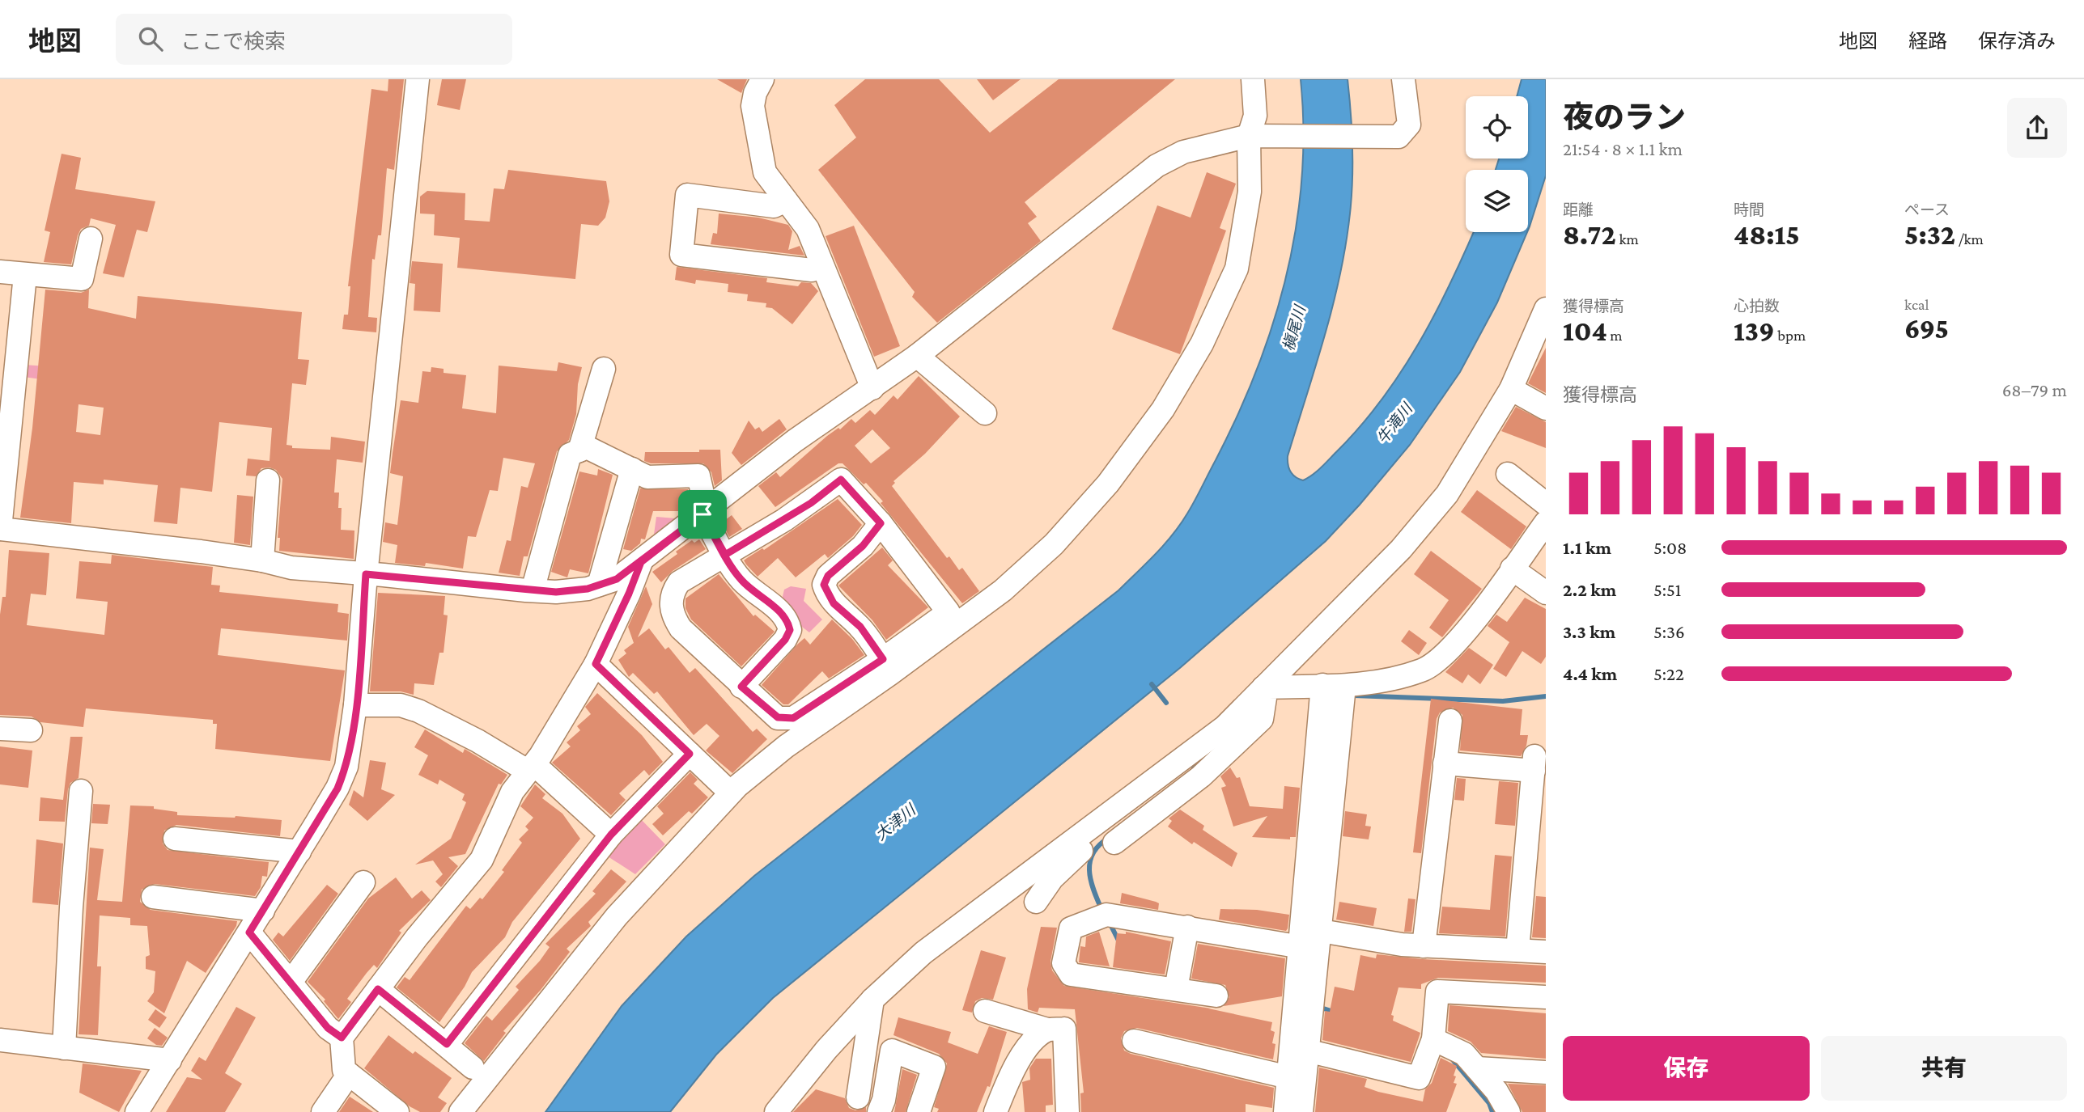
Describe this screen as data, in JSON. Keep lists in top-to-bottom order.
{
  "water": ["槇尾川", "牛滝川", "大津川"],
  "page": {
    "header": "地図",
    "search": "ここで検索",
    "nav": ["地図", "経路", "保存済み"],
    "heading": ["夜のラン", "21:54 · 8 × 1.1 km"],
    "stats": [
      ["距離", "8.72 km"],
      ["時間", "48:15"],
      ["ペース", "5:32 /km"],
      ["獲得標高", "104 m"],
      ["心拍数", "139 bpm"],
      ["kcal", "695"]
    ],
    "chart": ["獲得標高", "68–79 m"],
    "list": [
      {
        "name": "1.1 km",
        "note": "5:08"
      },
      {
        "name": "2.2 km",
        "note": "5:51"
      },
      {
        "name": "3.3 km",
        "note": "5:36"
      },
      {
        "name": "4.4 km",
        "note": "5:22"
      }
    ],
    "buttons": ["保存", "共有"]
  }
}
